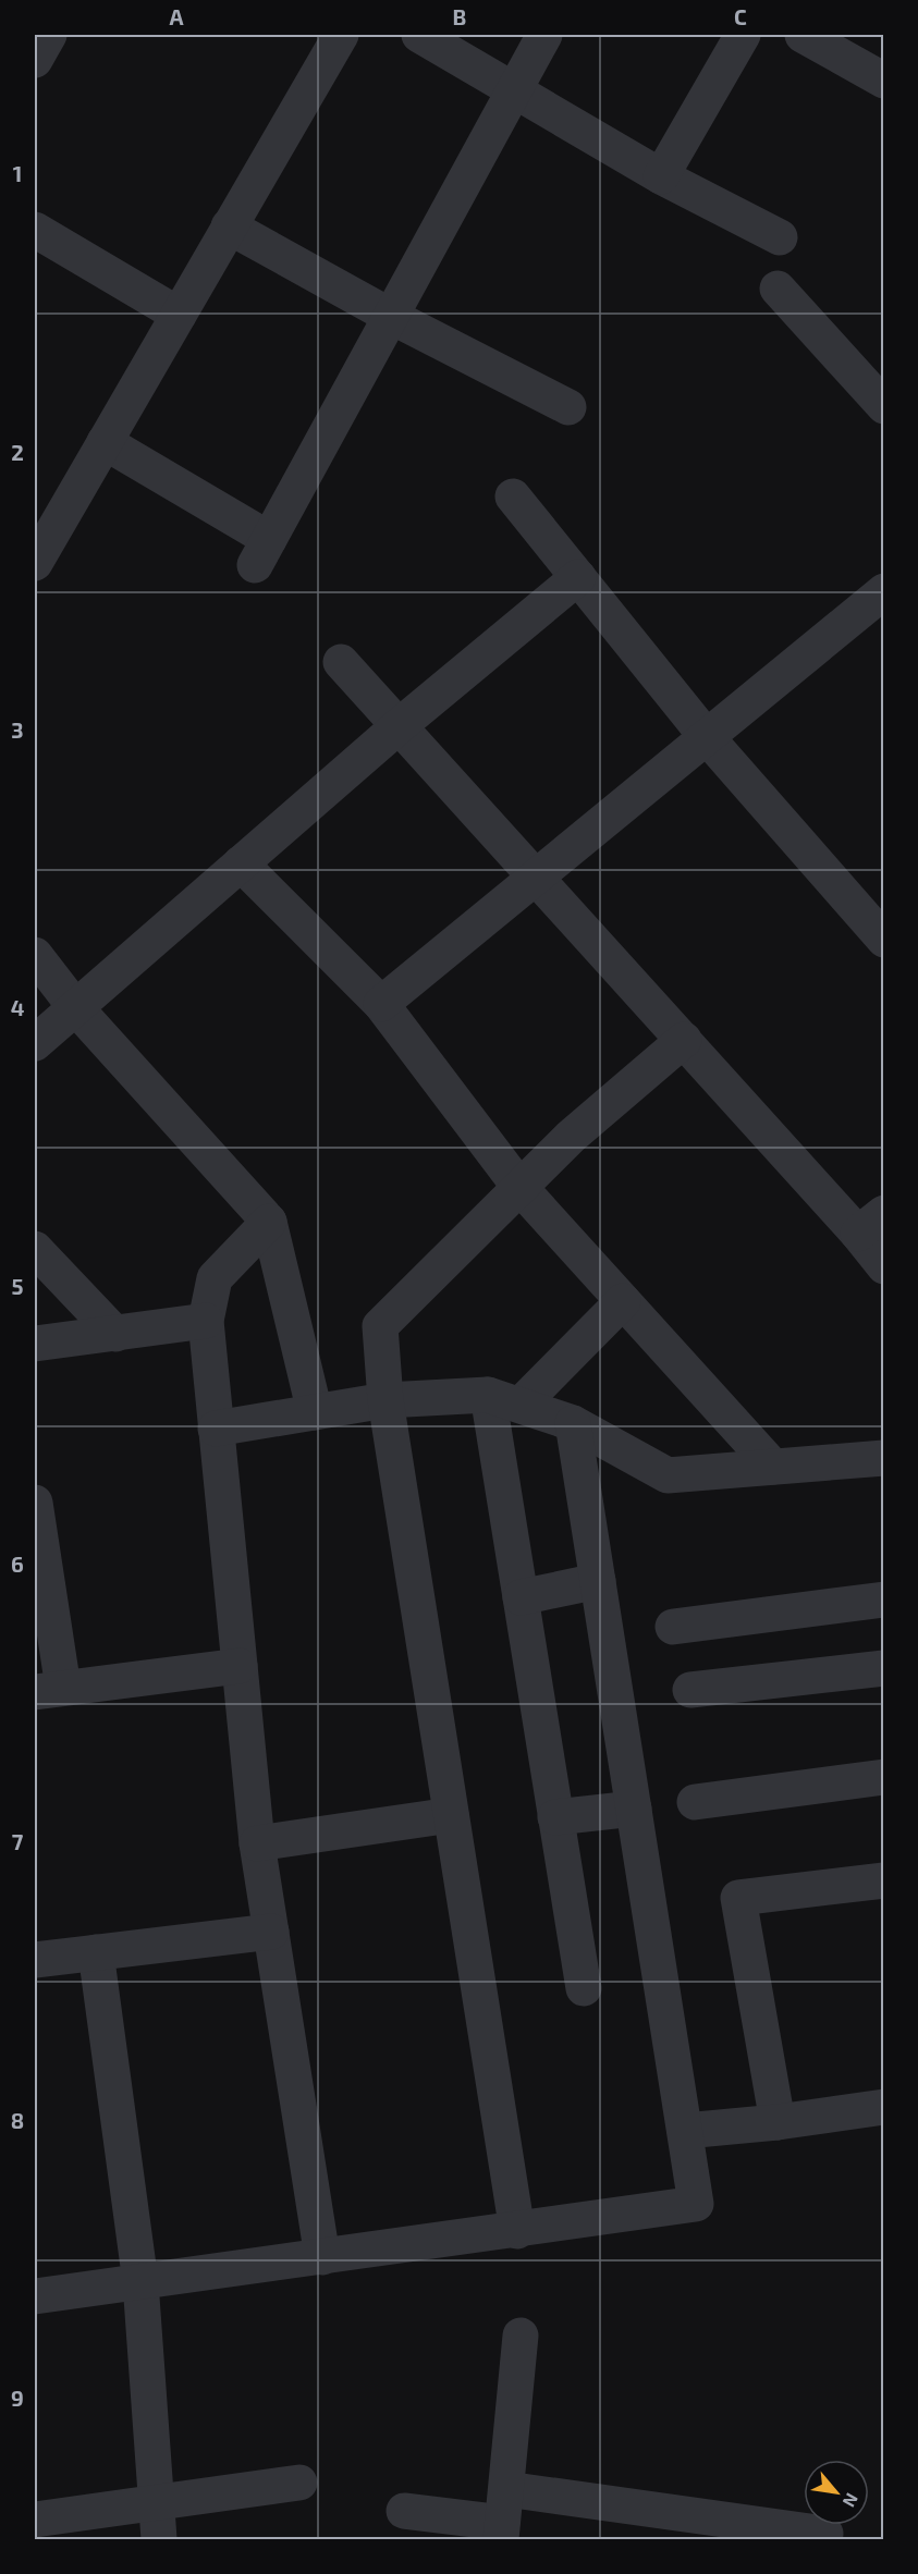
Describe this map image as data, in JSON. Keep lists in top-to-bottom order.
{
  "north": "bottom right",
  "grid": {
    "columns": ["A", "B", "C"],
    "rows": [
      "1",
      "2",
      "3",
      "4",
      "5",
      "6",
      "7",
      "8",
      "9"
    ]
  }
}
